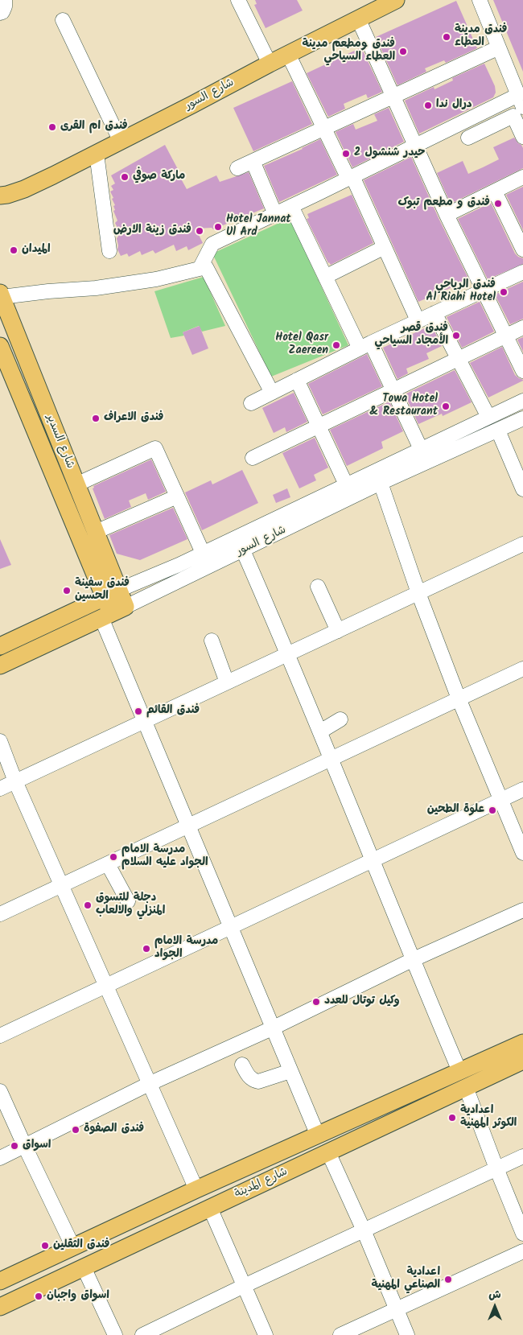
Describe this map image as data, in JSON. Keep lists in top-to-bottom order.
{
  "streets": {
    "main road": ["شارع السور", "شارع السدير", "شارع المدينة"]
  },
  "crossings": [
    ["شارع السور", "شارع السدير"]
  ],
  "places": [
    "فندق مدينة العطاء",
    "فندق ومطعم مدينة العطاء السياحي",
    "درال ندا",
    "فندق ام القرى",
    "حيدر شنشول 2",
    "ماركة صوفي",
    "فندق و مطعم تبوک",
    "Hotel Jannat Ul Ard",
    "فندق زينة الارض",
    "الميدان",
    "فندق الرياحي Al Riahi Hotel",
    "فندق قصر الأمجاد السياحي",
    "Hotel Qasr Zaereen",
    "Towa Hotel & Restaurant",
    "فندق الاعراف",
    "فندق سفينة الحسين",
    "فندق القائم",
    "علوة الطحين",
    "مدرسة الامام الجواد عليه السلام",
    "دجلة للتسوق المنزلي والالعاب",
    "مدرسة الامام الجواد",
    "وكيل توتال للعدد",
    "اعدادية الكوثر المهنية",
    "فندق الصفوة",
    "اسواق",
    "فندق الثقلين",
    "اعدادية الصناعي المهنية",
    "اسواق واجبان"
  ],
  "north": "top"
}
